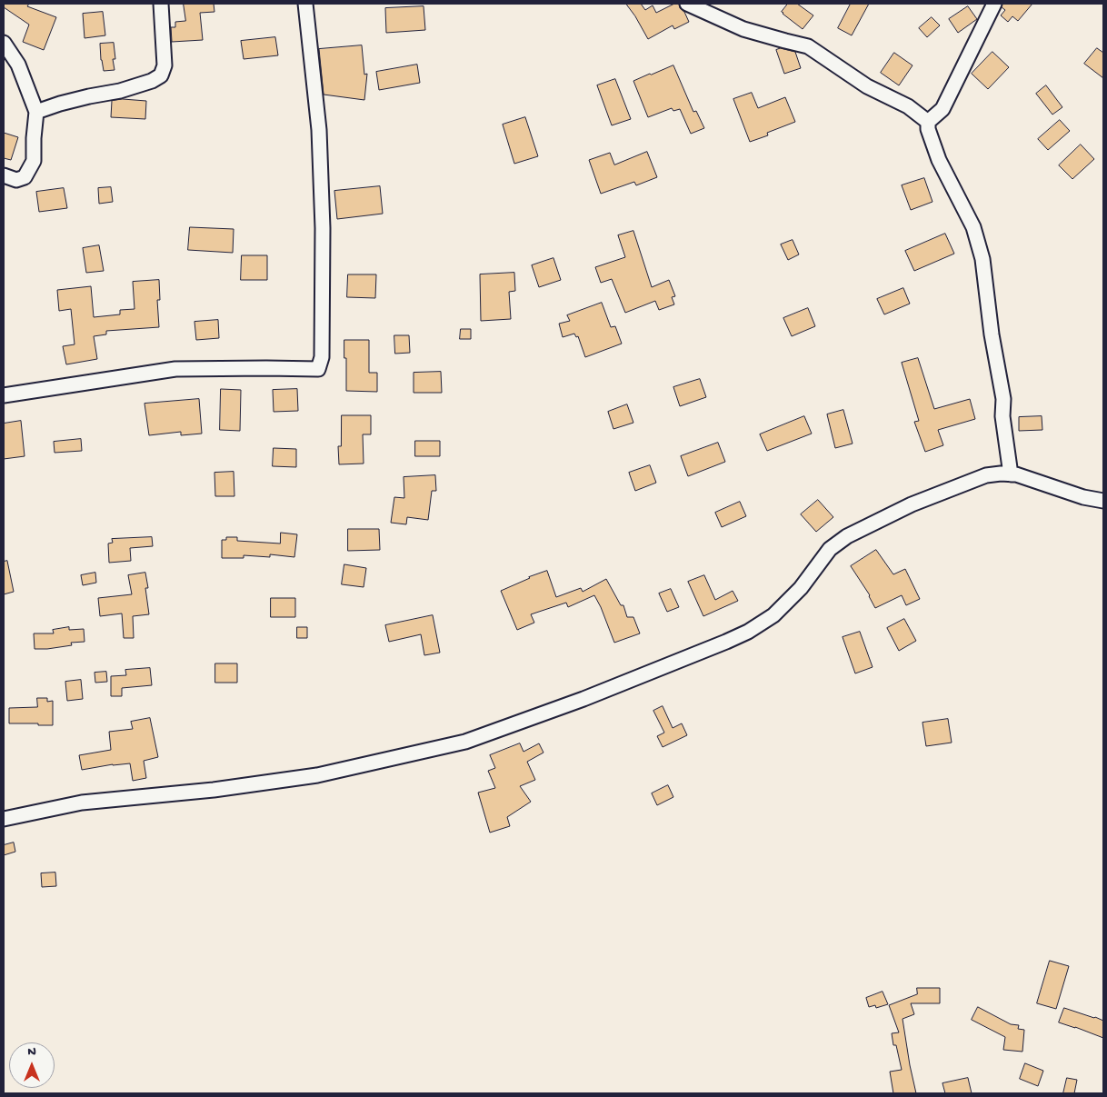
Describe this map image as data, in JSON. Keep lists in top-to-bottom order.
{
  "north": "top"
}
